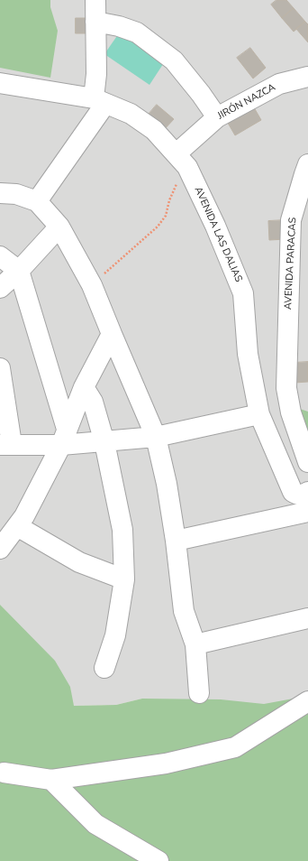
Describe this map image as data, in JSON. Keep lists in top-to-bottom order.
{
  "streets": {
    "street": ["JIRÓN NAZCA", "AVENIDA LAS DALIAS", "AVENIDA PARACAS"]
  },
  "crossings": [
    ["JIRÓN NAZCA", "AVENIDA LAS DALIAS"]
  ]
}
